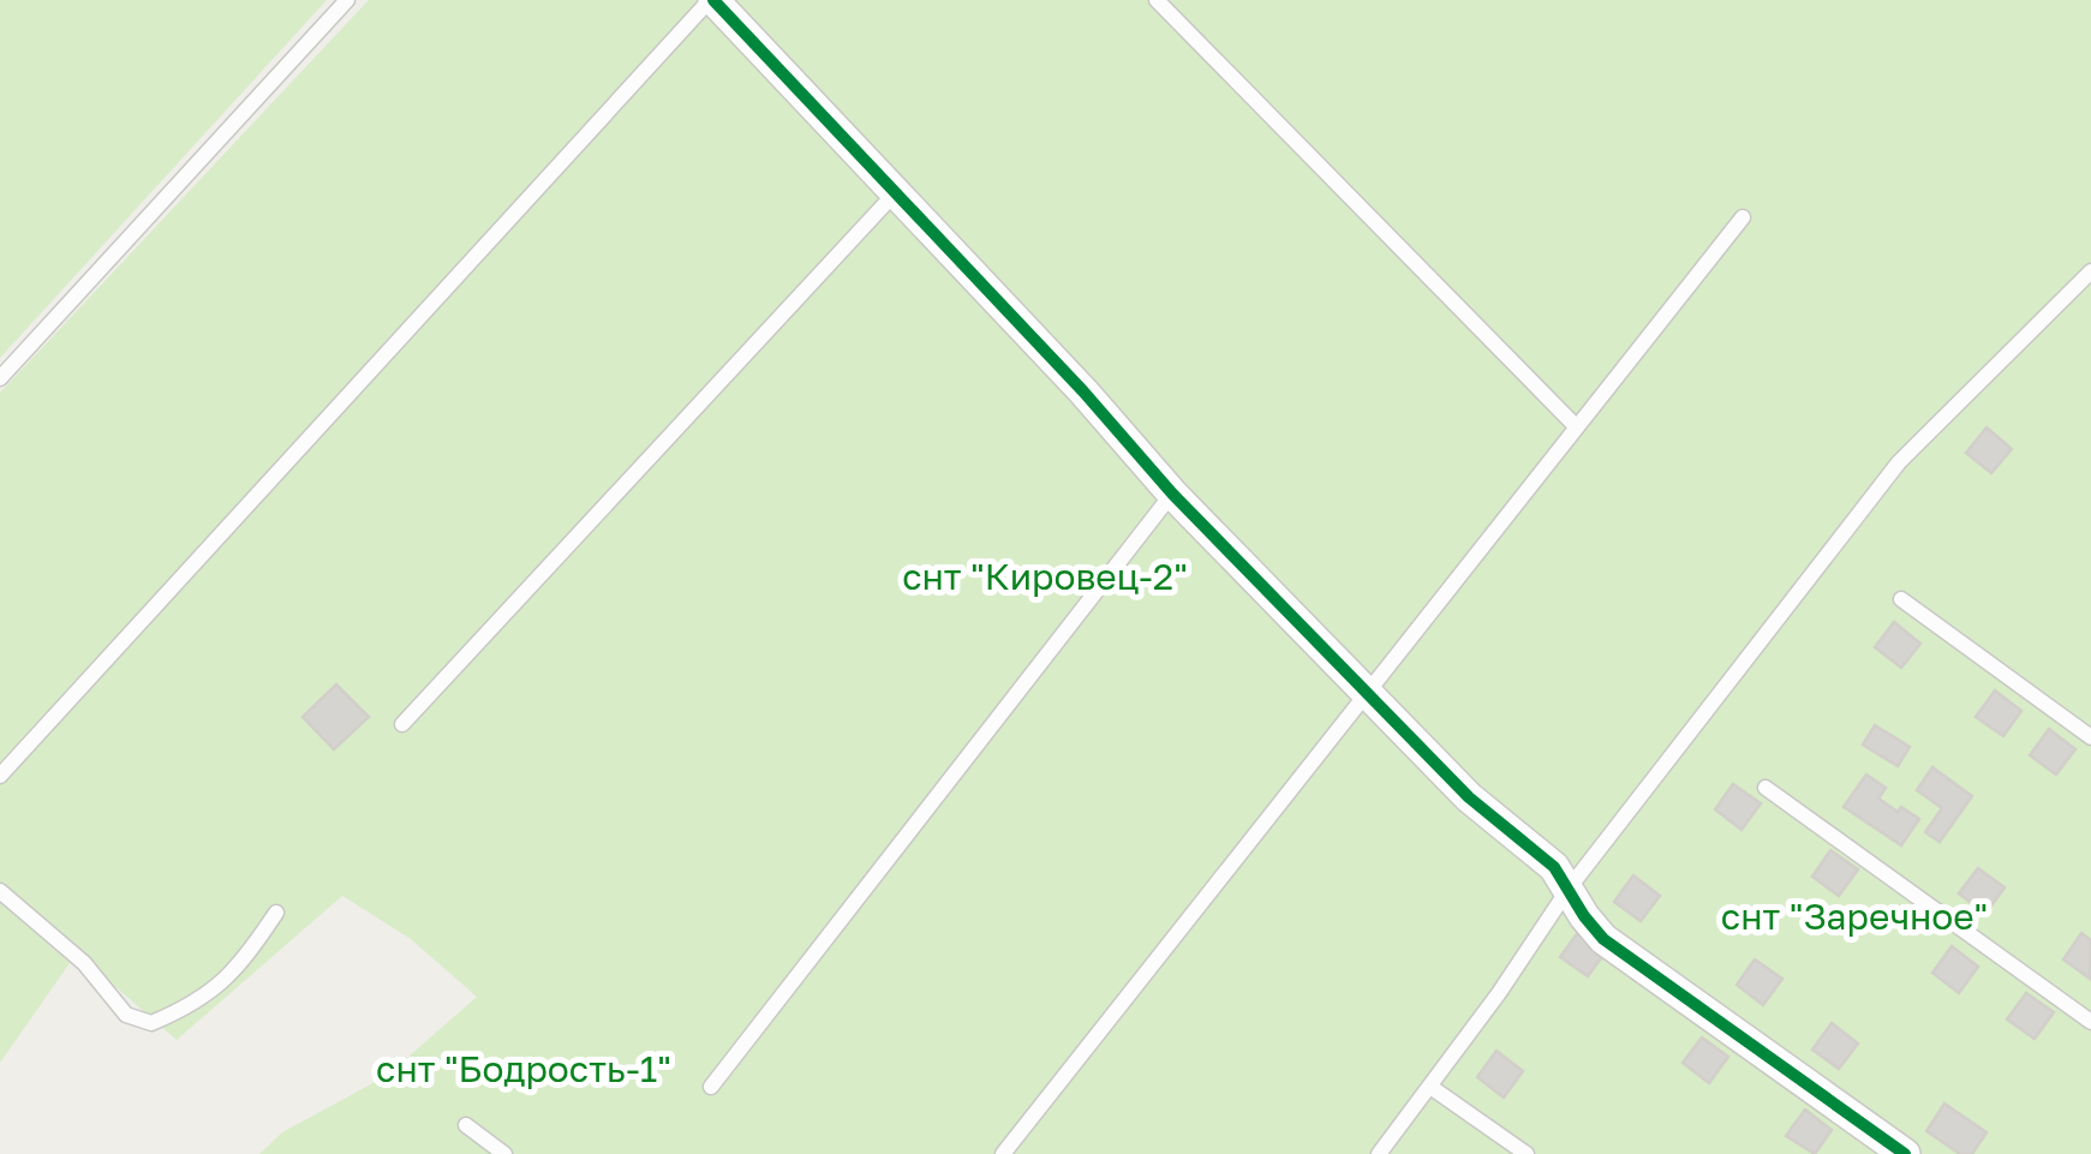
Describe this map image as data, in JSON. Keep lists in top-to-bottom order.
{
  "parks": ["снт \"Кировец-2\"", "снт \"Заречное\"", "снт \"Бодрость-1\""]
}
